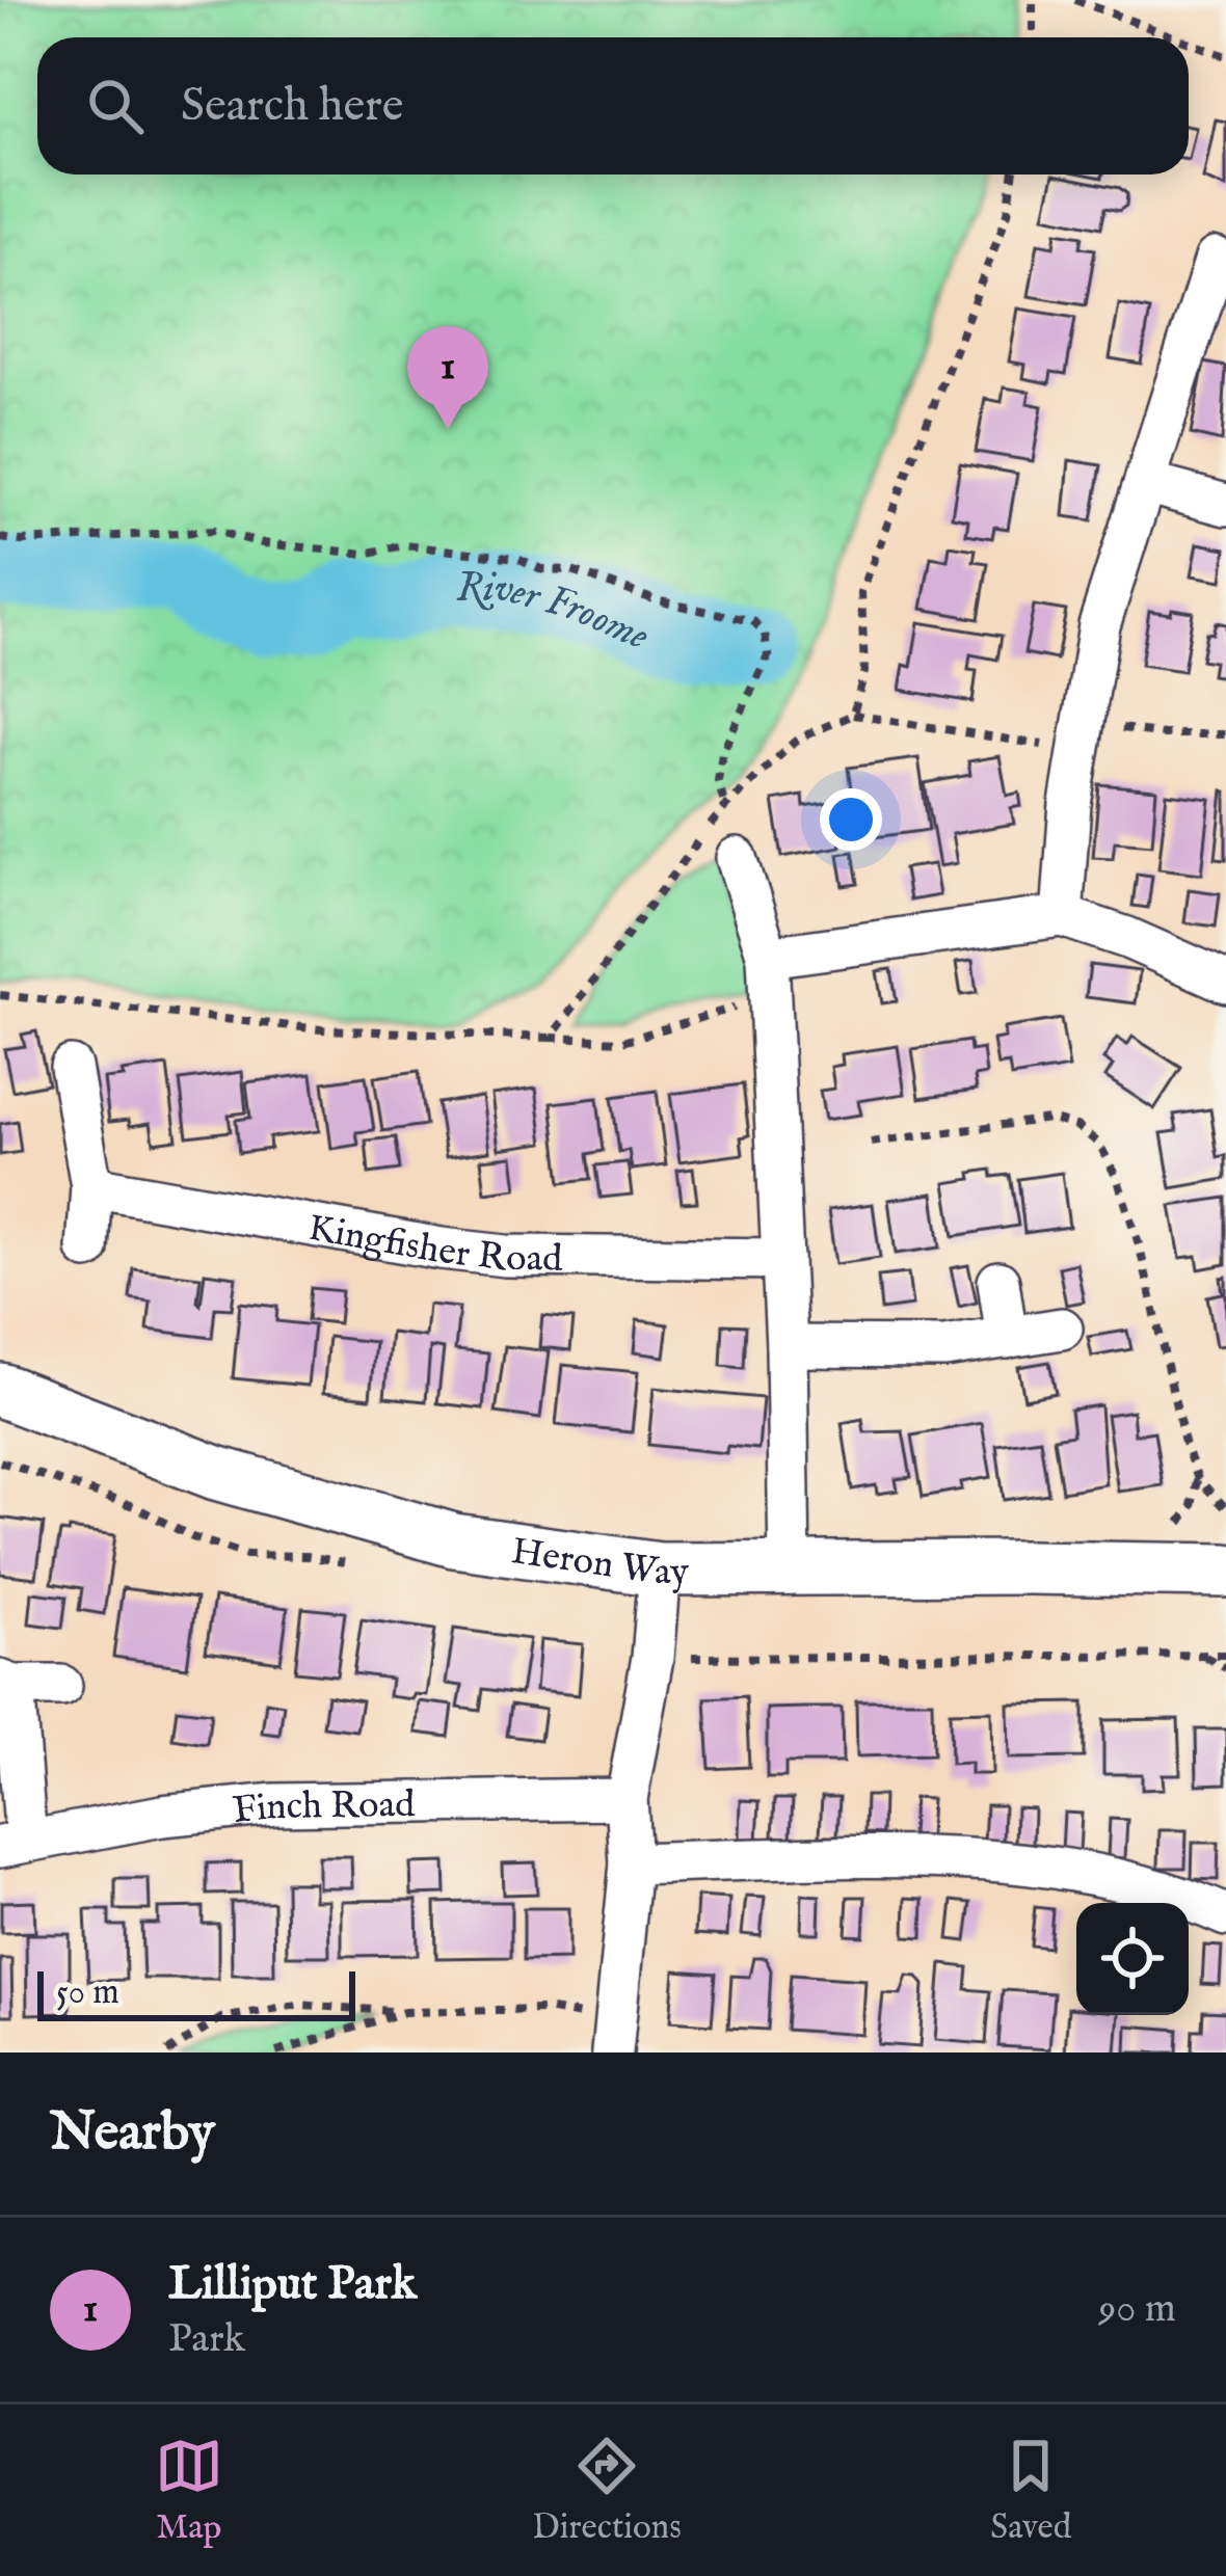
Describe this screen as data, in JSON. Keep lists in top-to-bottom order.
{
  "streets": {
    "street": ["Kingfisher Road", "Heron Way", "Finch Road"]
  },
  "water": ["River Froome"],
  "scale_bar": "50 m",
  "page": {
    "search": "Search here",
    "pins": "1",
    "scale": "50 m",
    "heading": "Nearby",
    "list": [
      {
        "mark": "1",
        "name": "Lilliput Park",
        "note": "Park",
        "value": "90 m"
      }
    ],
    "nav": ["Map", "Directions", "Saved"]
  }
}
